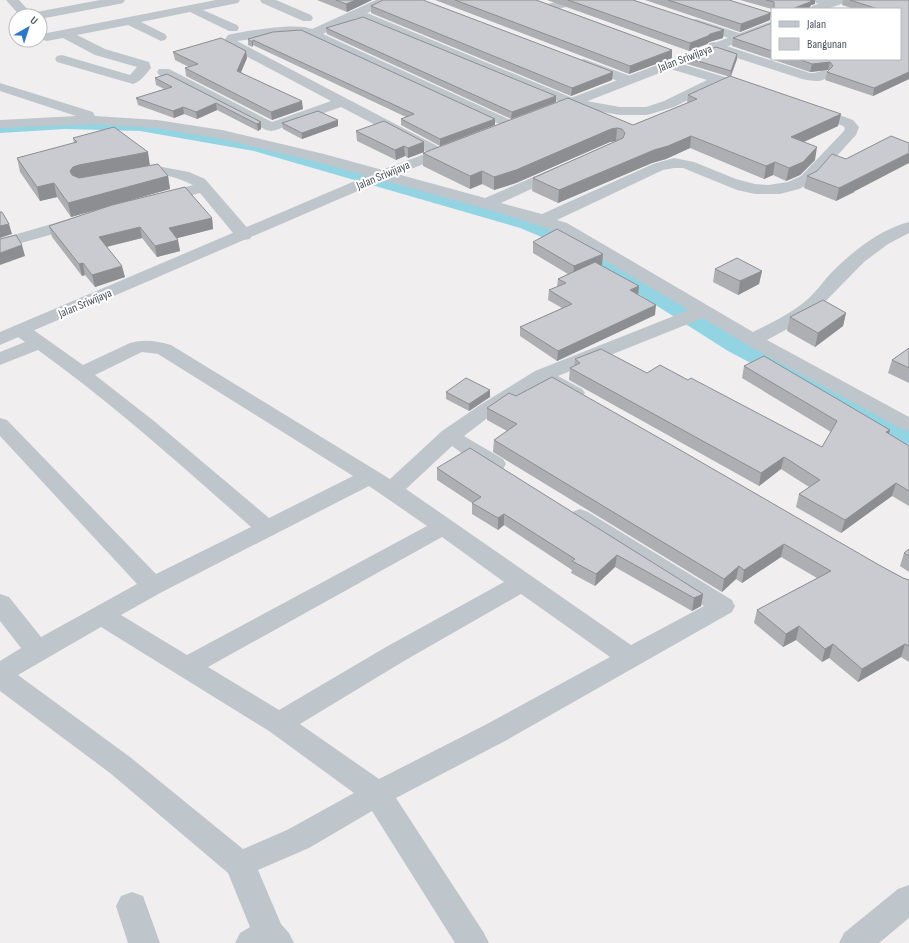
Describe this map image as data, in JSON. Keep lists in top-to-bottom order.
{
  "streets": {
    "street": ["Jalan Sriwijaya"]
  },
  "legend": ["Jalan", "Bangunan"],
  "north": "top right"
}
